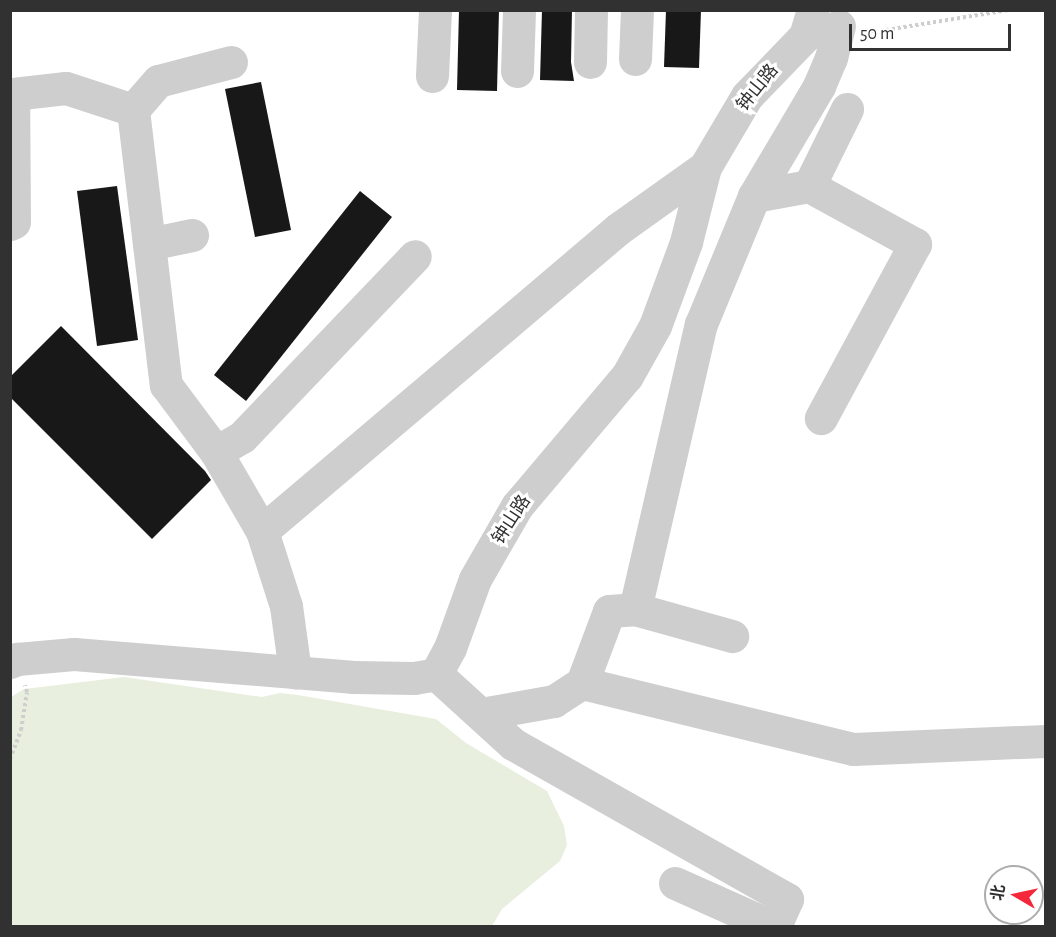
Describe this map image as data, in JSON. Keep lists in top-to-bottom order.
{
  "streets": {
    "street": ["钟山路"]
  },
  "scale_bar": "50 m",
  "north": "left"
}
